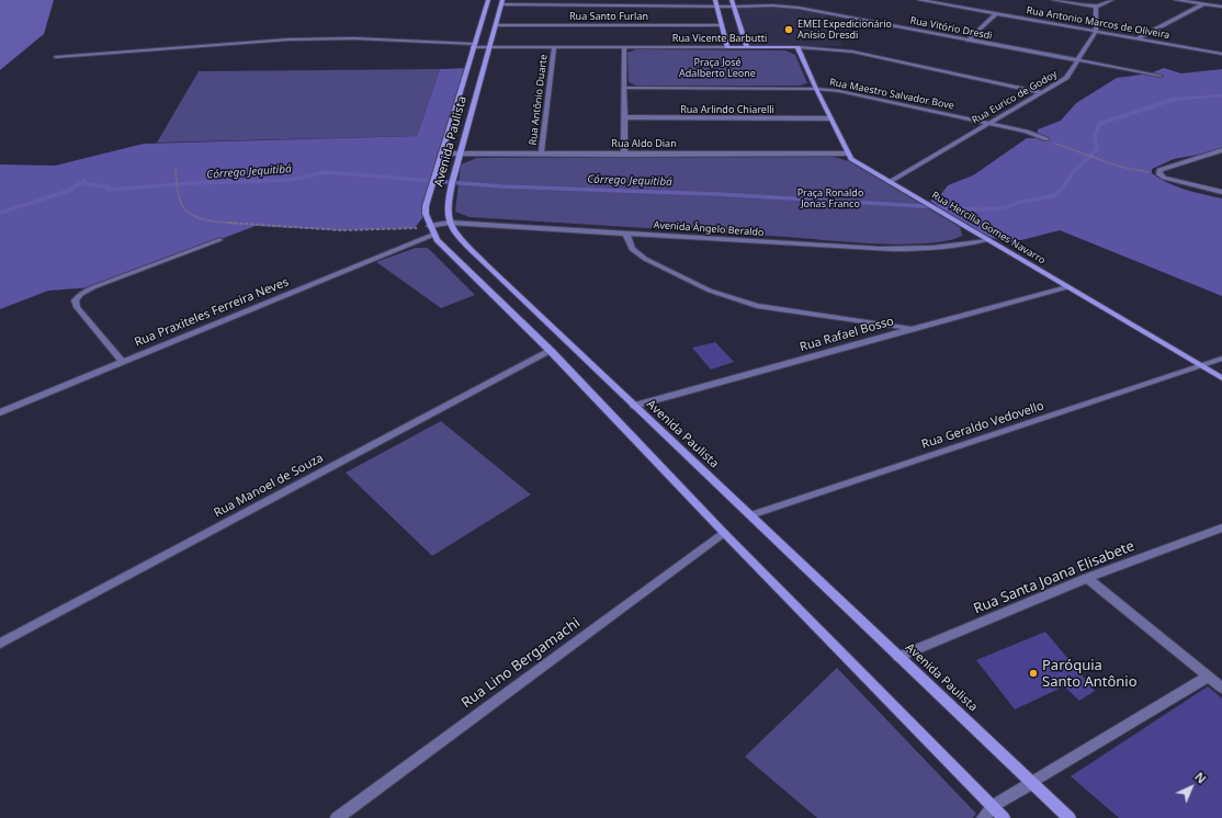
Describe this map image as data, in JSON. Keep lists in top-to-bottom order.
{
  "streets": {
    "street": [
      "Rua Santo Furlan",
      "Rua Antonio Marcos de Oliveira",
      "Rua Vitório Dresdi",
      "Rua Vicente Barbutti",
      "Rua Maestro Salvador Bove",
      "Rua Eurico de Godoy",
      "Rua Antônio Duarte",
      "Rua Arlindo Chiarelli",
      "Avenida Paulista",
      "Rua Aldo Dian",
      "Rua Hercília Gomes Navarro",
      "Avenida Ângelo Beraldo",
      "Rua Praxiteles Ferreira Neves",
      "Rua Rafael Bosso",
      "Rua Geraldo Vedovello",
      "Rua Manoel de Souza",
      "Rua Santa Joana Elisabete",
      "Rua Lino Bergamachi"
    ]
  },
  "crossings": [
    ["Rua Santo Furlan", "Avenida Paulista"],
    ["Rua Antonio Marcos de Oliveira", "Rua Eurico de Godoy"],
    ["Rua Vitório Dresdi", "Rua Eurico de Godoy"],
    ["Rua Vitório Dresdi", "Avenida Paulista"],
    ["Rua Vicente Barbutti", "Rua Eurico de Godoy"],
    ["Rua Vicente Barbutti", "Rua Antônio Duarte"],
    ["Rua Vicente Barbutti", "Avenida Paulista"],
    ["Rua Vicente Barbutti", "Rua Hercília Gomes Navarro"],
    ["Rua Maestro Salvador Bove", "Rua Eurico de Godoy"],
    ["Rua Maestro Salvador Bove", "Rua Hercília Gomes Navarro"],
    ["Rua Eurico de Godoy", "Rua Hercília Gomes Navarro"],
    ["Rua Antônio Duarte", "Rua Aldo Dian"],
    ["Rua Arlindo Chiarelli", "Rua Hercília Gomes Navarro"],
    ["Avenida Paulista", "Rua Aldo Dian"],
    ["Avenida Paulista", "Avenida Ângelo Beraldo"],
    ["Avenida Paulista", "Rua Praxiteles Ferreira Neves"],
    ["Avenida Paulista", "Rua Rafael Bosso"],
    ["Avenida Paulista", "Rua Geraldo Vedovello"],
    ["Avenida Paulista", "Rua Santa Joana Elisabete"],
    ["Rua Aldo Dian", "Rua Hercília Gomes Navarro"],
    ["Rua Hercília Gomes Navarro", "Avenida Ângelo Beraldo"],
    ["Rua Hercília Gomes Navarro", "Rua Rafael Bosso"],
    ["Rua Hercília Gomes Navarro", "Rua Geraldo Vedovello"],
    ["Avenida Ângelo Beraldo", "Rua Praxiteles Ferreira Neves"]
  ],
  "water": ["Córrego Jequitibá"],
  "parks": ["Praça José Adalberto Leone", "Praça Ronaldo Jonas Franco"],
  "places": ["EMEI Expedicionário Anísio Dresdi", "Paróquia Santo Antônio"],
  "north": "top right"
}
